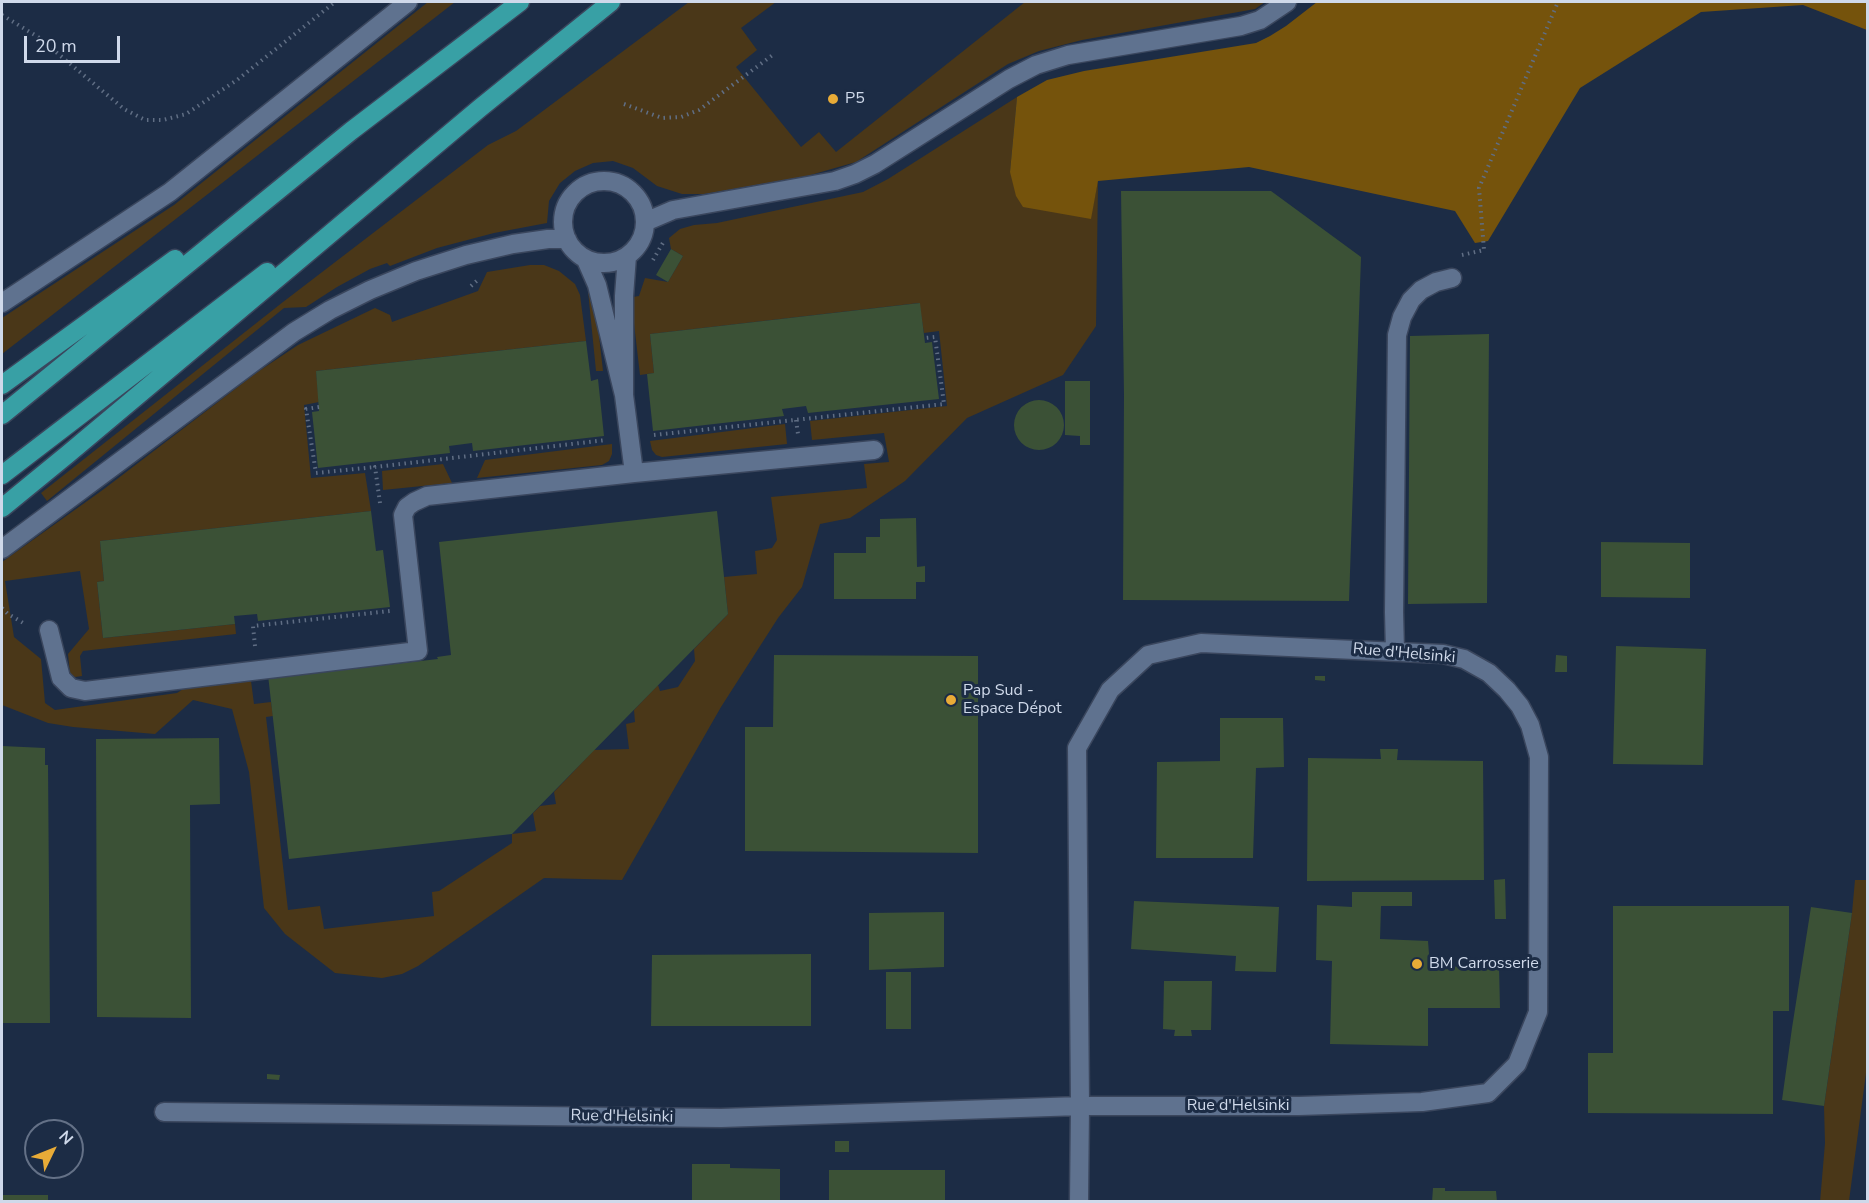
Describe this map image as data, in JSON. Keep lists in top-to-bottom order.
{
  "streets": {
    "street": ["Rue d'Helsinki"]
  },
  "places": ["P5", "Pap Sud - Espace Dépot", "BM Carrosserie"],
  "scale_bar": "20 m",
  "north": "top right"
}
